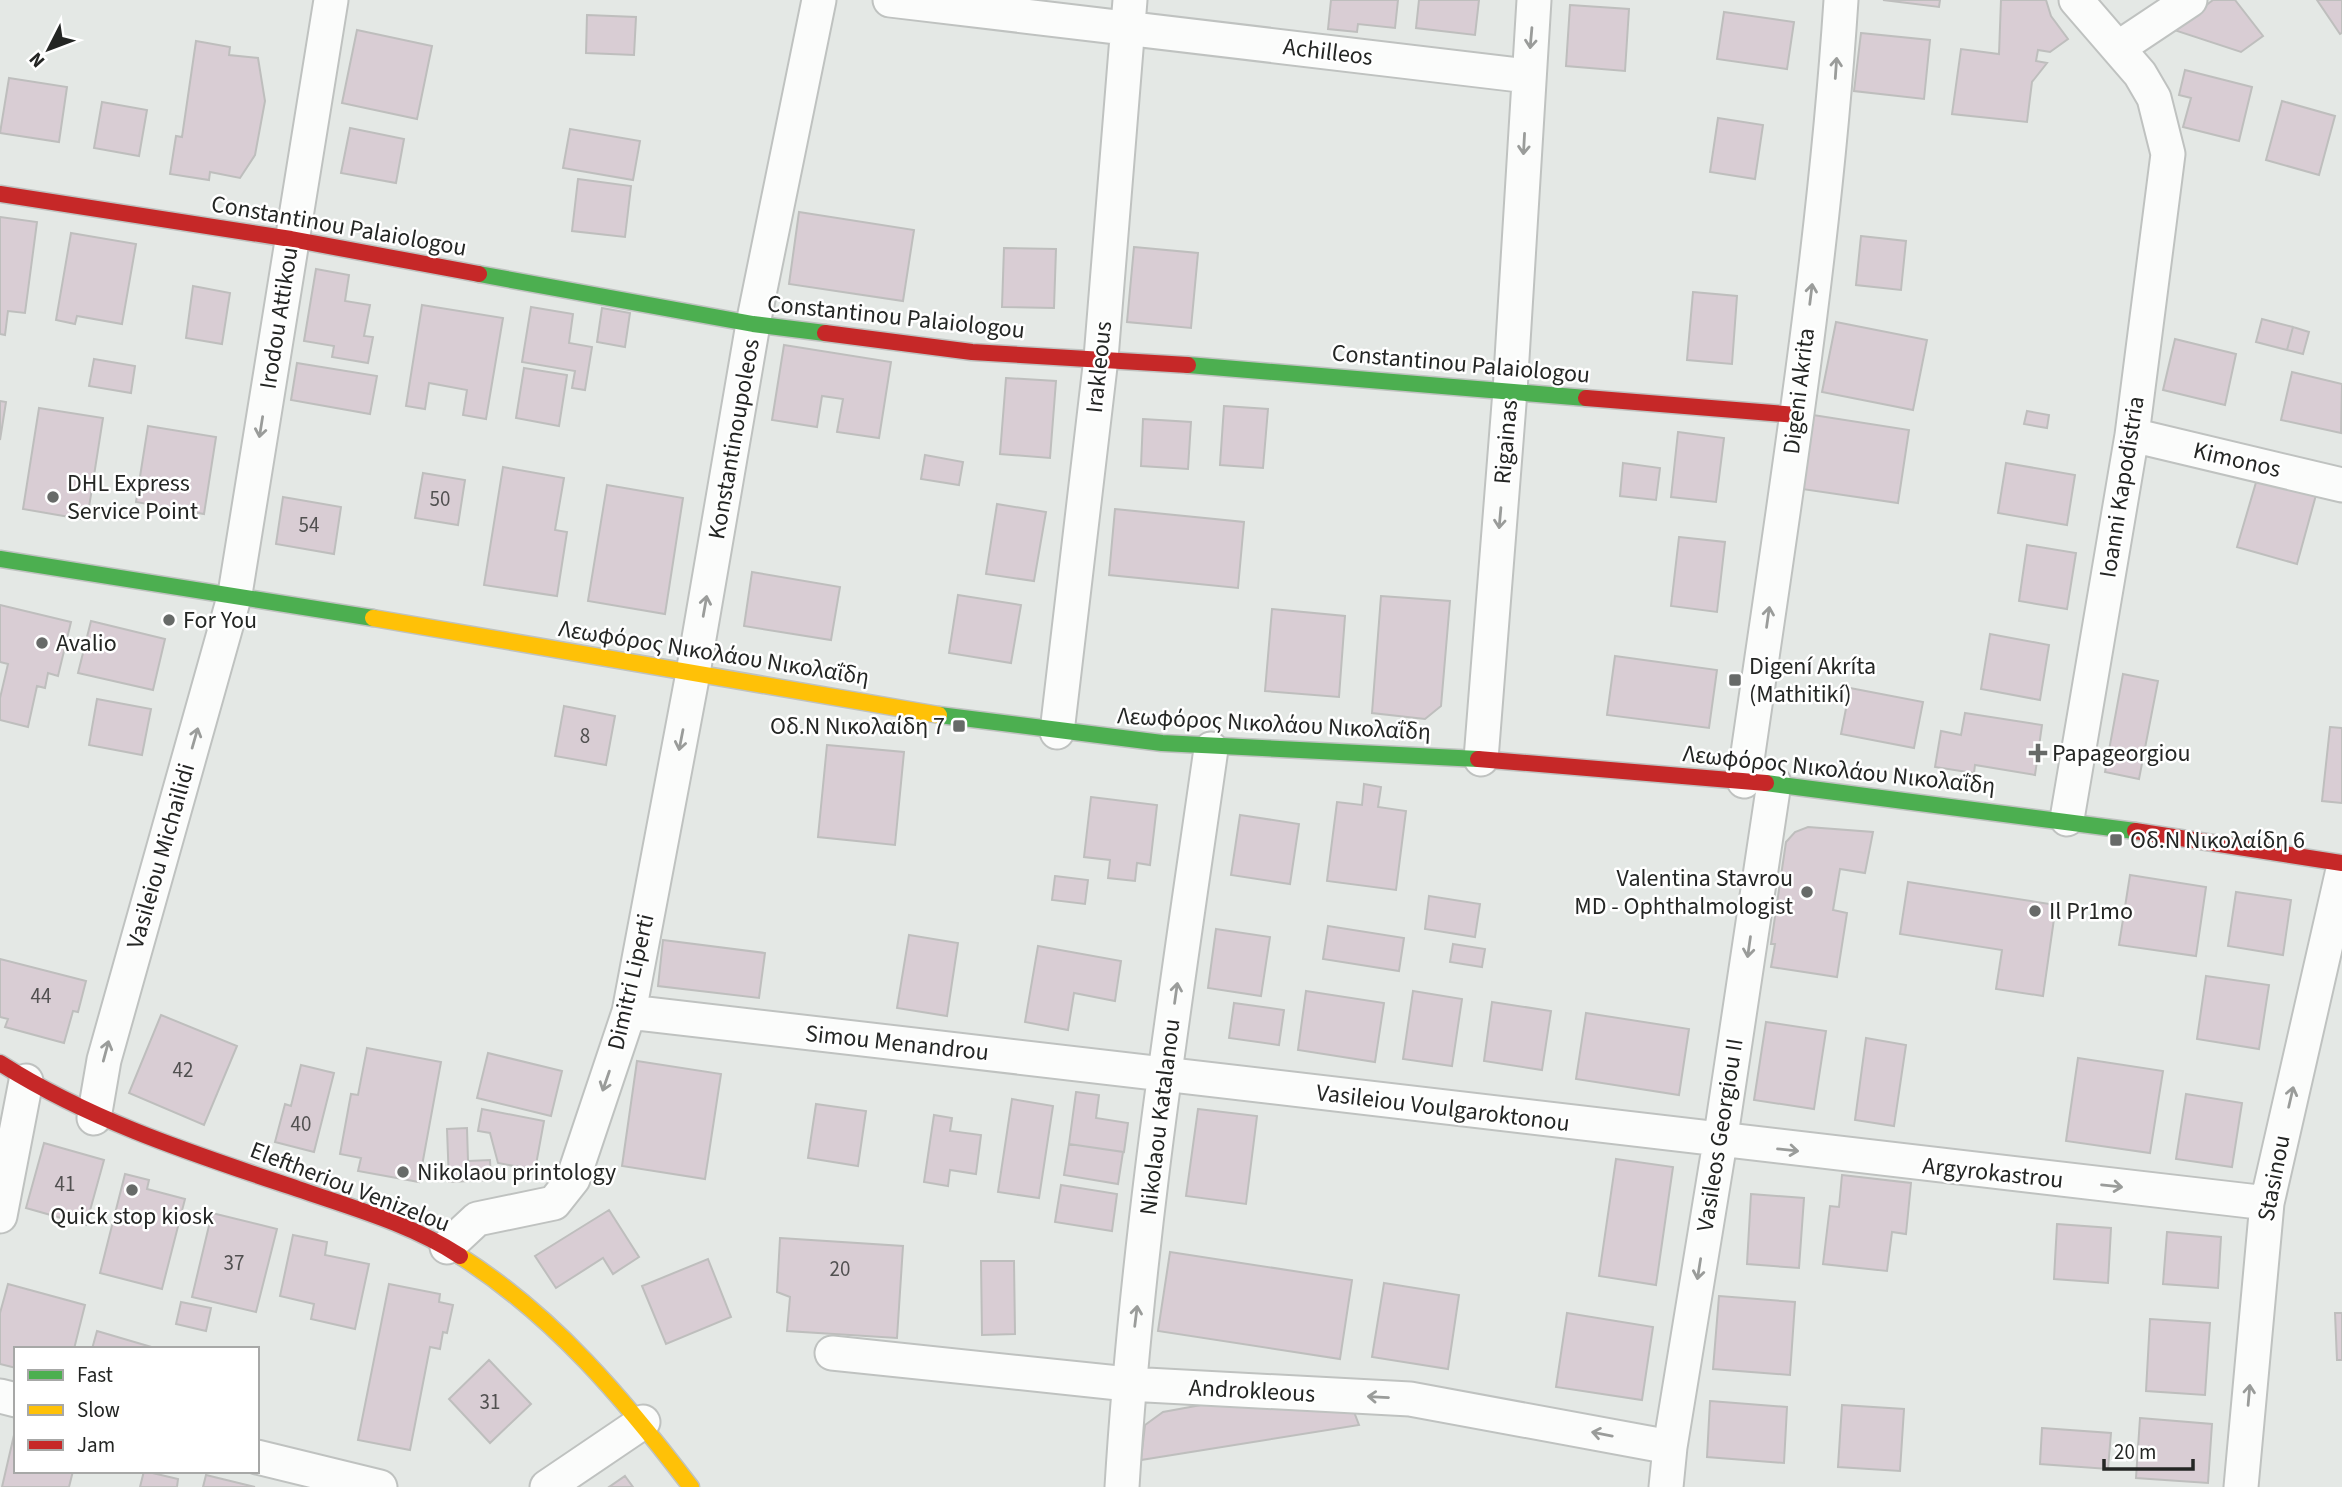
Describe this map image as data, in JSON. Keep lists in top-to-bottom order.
{
  "streets": {
    "street": [
      "Achilleos",
      "Constantinou Palaiologou",
      "Irodou Attikou",
      "Irakleous",
      "Digeni Akrita",
      "Konstantinoupoleos",
      "Rigainas",
      "Kimonos",
      "Ioanni Kapodistria",
      "Λεωφόρος Νικολάου Νικολαΐδη",
      "Vasileiou Michailidi",
      "Dimitri Liperti",
      "Simou Menandrou",
      "Vasileiou Voulgaroktonou",
      "Nikolaou Katalanou",
      "Vasileos Georgiou II",
      "Argyrokastrou",
      "Stasinou",
      "Eleftheriou Venizelou",
      "Androkleous"
    ]
  },
  "crossings": [
    ["Achilleos", "Irakleous"],
    ["Achilleos", "Rigainas"],
    ["Constantinou Palaiologou", "Irodou Attikou"],
    ["Constantinou Palaiologou", "Irakleous"],
    ["Constantinou Palaiologou", "Digeni Akrita"],
    ["Constantinou Palaiologou", "Konstantinoupoleos"],
    ["Constantinou Palaiologou", "Rigainas"],
    ["Irodou Attikou", "Λεωφόρος Νικολάου Νικολαΐδη"],
    ["Irodou Attikou", "Vasileiou Michailidi"],
    ["Irakleous", "Λεωφόρος Νικολάου Νικολαΐδη"],
    ["Digeni Akrita", "Λεωφόρος Νικολάου Νικολαΐδη"],
    ["Digeni Akrita", "Vasileos Georgiou II"],
    ["Konstantinoupoleos", "Λεωφόρος Νικολάου Νικολαΐδη"],
    ["Konstantinoupoleos", "Dimitri Liperti"],
    ["Rigainas", "Λεωφόρος Νικολάου Νικολαΐδη"],
    ["Kimonos", "Ioanni Kapodistria"],
    ["Ioanni Kapodistria", "Λεωφόρος Νικολάου Νικολαΐδη"],
    ["Λεωφόρος Νικολάου Νικολαΐδη", "Vasileiou Michailidi"],
    ["Λεωφόρος Νικολάου Νικολαΐδη", "Dimitri Liperti"],
    ["Λεωφόρος Νικολάου Νικολαΐδη", "Nikolaou Katalanou"],
    ["Λεωφόρος Νικολάου Νικολαΐδη", "Vasileos Georgiou II"],
    ["Vasileiou Michailidi", "Eleftheriou Venizelou"],
    ["Dimitri Liperti", "Simou Menandrou"],
    ["Dimitri Liperti", "Eleftheriou Venizelou"],
    ["Simou Menandrou", "Vasileiou Voulgaroktonou"],
    ["Simou Menandrou", "Nikolaou Katalanou"],
    ["Vasileiou Voulgaroktonou", "Nikolaou Katalanou"],
    ["Vasileiou Voulgaroktonou", "Vasileos Georgiou II"],
    ["Vasileiou Voulgaroktonou", "Argyrokastrou"],
    ["Nikolaou Katalanou", "Androkleous"],
    ["Vasileos Georgiou II", "Argyrokastrou"],
    ["Vasileos Georgiou II", "Androkleous"],
    ["Argyrokastrou", "Stasinou"]
  ],
  "one_way": [
    "Irodou Attikou",
    "Digeni Akrita",
    "Konstantinoupoleos",
    "Rigainas",
    "Vasileiou Michailidi",
    "Dimitri Liperti",
    "Nikolaou Katalanou",
    "Vasileos Georgiou II",
    "Argyrokastrou",
    "Stasinou",
    "Androkleous"
  ],
  "places": {
    "other": [
      "DHL Express Service Point",
      "For You",
      "Avalio",
      "Valentina Stavrou MD - Ophthalmologist",
      "Il Pr1mo",
      "Nikolaou printology",
      "Quick stop kiosk"
    ],
    "transit": ["Digení Akríta (Mathitikí)", "Οδ.Ν Νικολαίδη 7", "Οδ.Ν Νικολαίδη 6"],
    "health": ["Papageorgiou"]
  },
  "house_numbers": [
    "50",
    "54",
    "8",
    "44",
    "42",
    "40",
    "41",
    "37",
    "20",
    "31"
  ],
  "legend": ["Fast", "Slow", "Jam"],
  "scale_bar": "20 m",
  "north": "bottom left"
}
